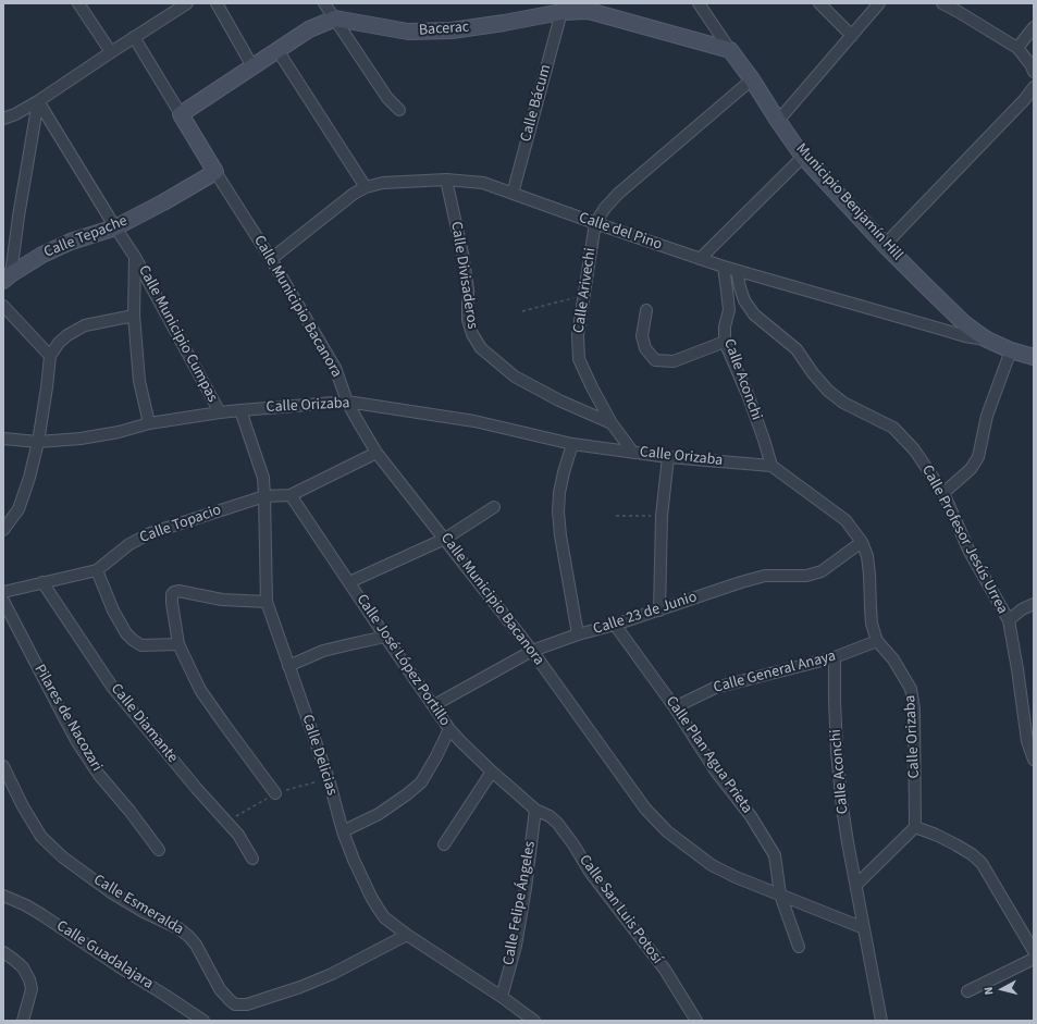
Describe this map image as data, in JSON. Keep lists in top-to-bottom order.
{
  "streets": {
    "street": [
      "Bacerac",
      "Calle Bácum",
      "Municipio Benjamín Hill",
      "Calle del Pino",
      "Calle Tepache",
      "Calle Divisaderos",
      "Calle Arivechi",
      "Calle Municipio Bacanora",
      "Calle Municipio Cumpas",
      "Calle Aconchi",
      "Calle Orizaba",
      "Calle Topacio",
      "Calle Profesor Jesús Urrea",
      "Calle 23 de Junio",
      "Calle José López Portillo",
      "Calle General Anaya",
      "Pilares de Nacozari",
      "Calle Diamante",
      "Calle Delicias",
      "Calle Plan Agua Prieta",
      "Calle Felipe Ángeles",
      "Calle Esmeralda",
      "Calle San Luis Potosí",
      "Calle Guadalajara"
    ]
  },
  "crossings": [
    ["Bacerac", "Calle Bácum"],
    ["Bacerac", "Municipio Benjamín Hill"],
    ["Calle Bácum", "Calle del Pino"],
    ["Municipio Benjamín Hill", "Calle del Pino"],
    ["Municipio Benjamín Hill", "Calle Arivechi"],
    ["Calle del Pino", "Calle Divisaderos"],
    ["Calle del Pino", "Calle Arivechi"],
    ["Calle del Pino", "Calle Municipio Bacanora"],
    ["Calle del Pino", "Calle Aconchi"],
    ["Calle del Pino", "Calle Profesor Jesús Urrea"],
    ["Calle Tepache", "Calle Municipio Bacanora"],
    ["Calle Tepache", "Calle Municipio Cumpas"],
    ["Calle Divisaderos", "Calle Arivechi"],
    ["Calle Arivechi", "Calle Orizaba"],
    ["Calle Municipio Bacanora", "Calle Orizaba"],
    ["Calle Municipio Bacanora", "Calle 23 de Junio"],
    ["Calle Municipio Bacanora", "Calle Plan Agua Prieta"],
    ["Calle Municipio Cumpas", "Calle Orizaba"],
    ["Calle Aconchi", "Calle Orizaba"],
    ["Calle Aconchi", "Calle General Anaya"],
    ["Calle Orizaba", "Calle 23 de Junio"],
    ["Calle Orizaba", "Calle General Anaya"],
    ["Calle Orizaba", "Calle Delicias"],
    ["Calle Topacio", "Calle José López Portillo"],
    ["Calle Topacio", "Calle Diamante"],
    ["Calle Topacio", "Calle Delicias"],
    ["Calle 23 de Junio", "Calle José López Portillo"],
    ["Calle 23 de Junio", "Calle Plan Agua Prieta"],
    ["Calle José López Portillo", "Calle Felipe Ángeles"],
    ["Calle José López Portillo", "Calle San Luis Potosí"],
    ["Calle General Anaya", "Calle Plan Agua Prieta"],
    ["Calle Delicias", "Calle Felipe Ángeles"],
    ["Calle Delicias", "Calle Esmeralda"],
    ["Calle Felipe Ángeles", "Calle San Luis Potosí"]
  ],
  "north": "left"
}
